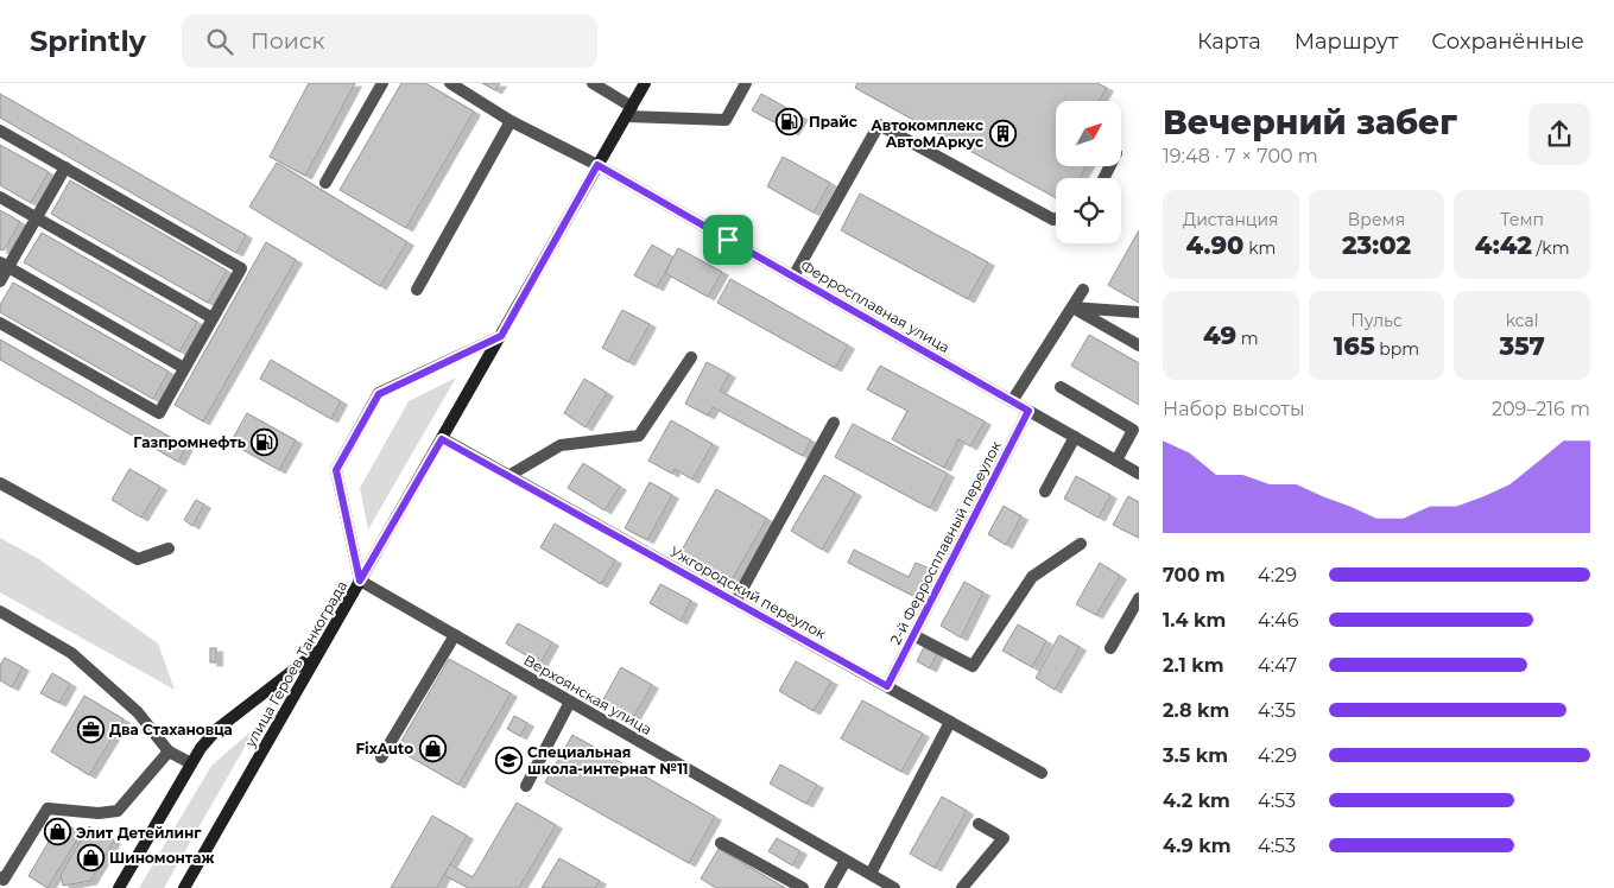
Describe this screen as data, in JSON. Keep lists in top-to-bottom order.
{
  "streets": {
    "main road": ["улица Героев Танкограда"],
    "street": [
      "Ферросплавная улица",
      "2-й Ферросплавный переулок",
      "Ужгородский переулок",
      "Верхоянская улица"
    ]
  },
  "crossings": [
    ["Ферросплавная улица", "2-й Ферросплавный переулок"],
    ["Ферросплавная улица", "улица Героев Танкограда"],
    ["2-й Ферросплавный переулок", "Ужгородский переулок"],
    ["Ужгородский переулок", "улица Героев Танкограда"],
    ["улица Героев Танкограда", "Верхоянская улица"]
  ],
  "places": {
    "fuel station": ["Прайс", "Газпромнефть"],
    "building": ["Автокомплекс АвтоМАркус"],
    "office": ["Два Стахановца"],
    "shop": ["FixAuto", "Элит Детейлинг", "Шиномонтаж"],
    "school or university": ["Специальная школа-интернат №11"]
  },
  "north": "top right",
  "page": {
    "header": "Sprintly",
    "search": "Поиск",
    "nav": ["Карта", "Маршрут", "Сохранённые"],
    "heading": ["Вечерний забег", "19:48 · 7 × 700 m"],
    "stats": [
      ["Дистанция", "4.90 km"],
      ["Время", "23:02"],
      ["Темп", "4:42 /km"],
      ["49 m"],
      ["Пульс", "165 bpm"],
      ["kcal", "357"]
    ],
    "chart": ["Набор высоты", "209–216 m"],
    "list": [
      {
        "name": "700 m",
        "note": "4:29"
      },
      {
        "name": "1.4 km",
        "note": "4:46"
      },
      {
        "name": "2.1 km",
        "note": "4:47"
      },
      {
        "name": "2.8 km",
        "note": "4:35"
      },
      {
        "name": "3.5 km",
        "note": "4:29"
      },
      {
        "name": "4.2 km",
        "note": "4:53"
      },
      {
        "name": "4.9 km",
        "note": "4:53"
      }
    ]
  }
}
